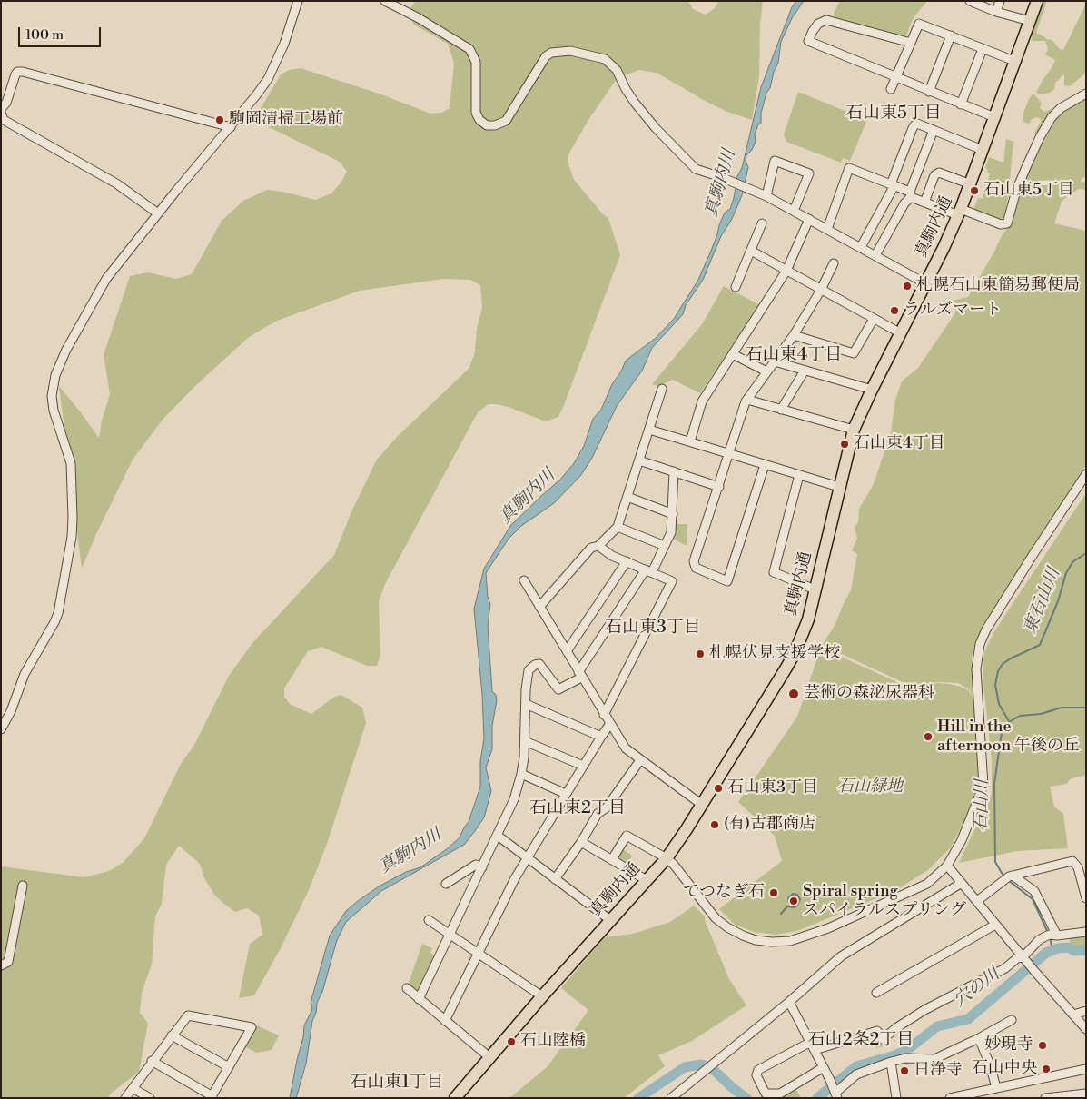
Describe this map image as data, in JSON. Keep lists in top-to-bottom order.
{
  "streets": {
    "highway": ["真駒内通"]
  },
  "districts": [
    "石山東5丁目",
    "石山東4丁目",
    "石山東3丁目",
    "石山東2丁目",
    "石山2条2丁目",
    "石山東1丁目"
  ],
  "water": [
    "真駒内川",
    "東石山川",
    "石山川",
    "穴の川"
  ],
  "parks": ["石山緑地"],
  "places": [
    "駒岡清掃工場前",
    "石山東5丁目",
    "札幌石山東簡易郵便局",
    "ラルズマート",
    "石山東4丁目",
    "札幌伏見支援学校",
    "芸術の森泌尿器科",
    "Hill in the afternoon 午後の丘",
    "石山東3丁目",
    "(有)古郡商店",
    "てつなぎ石",
    "Spiral spring スパイラルスプリング",
    "石山陸橋",
    "妙現寺",
    "石山中央",
    "日浄寺"
  ],
  "scale_bar": "100 m"
}
